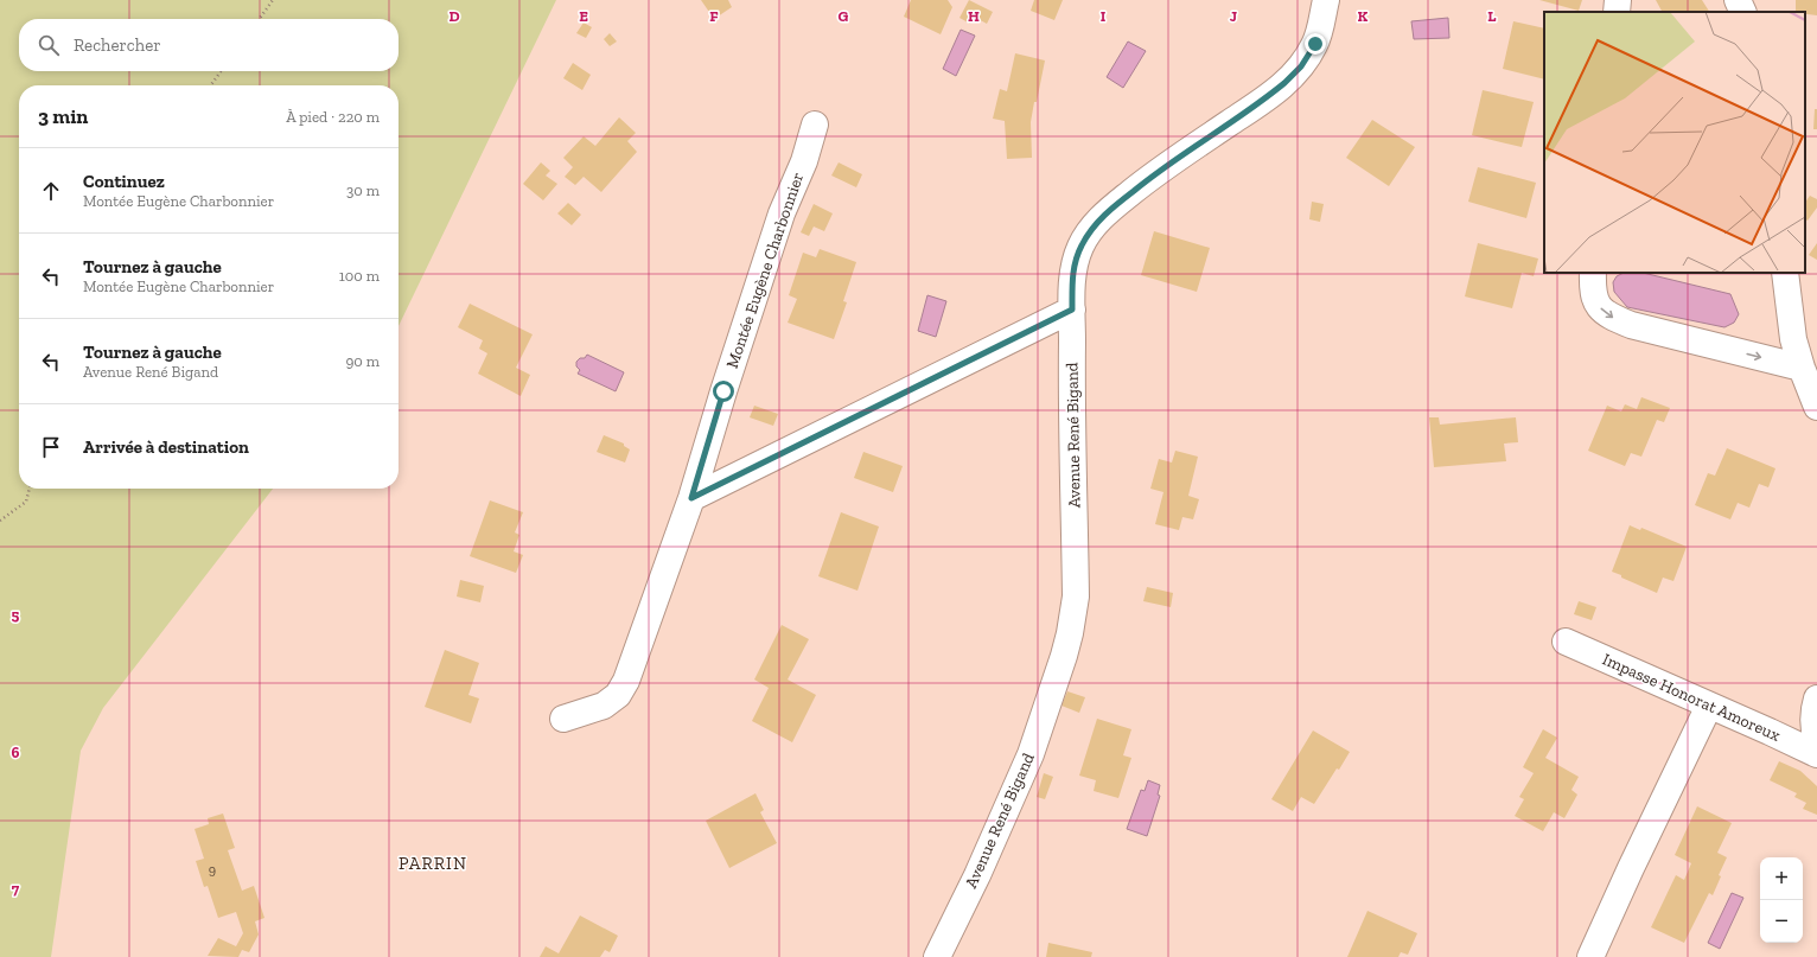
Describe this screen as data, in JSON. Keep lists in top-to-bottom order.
{
  "streets": {
    "street": ["Montée Eugène Charbonnier", "Avenue René Bigand", "Impasse Honorat Amoreux"]
  },
  "districts": ["PARRIN"],
  "house_numbers": ["9"],
  "page": {
    "search": "Rechercher",
    "heading": ["3 min", "À pied · 220 m"],
    "list": [
      ["Continuez", "Montée Eugène Charbonnier", "30 m"],
      ["Tournez à gauche", "Montée Eugène Charbonnier", "100 m"],
      ["Tournez à gauche", "Avenue René Bigand", "90 m"],
      "Arrivée à destination"
    ],
    "map_buttons": ["+", "−"]
  },
  "grid": {
    "columns": [
      "D",
      "E",
      "F",
      "G",
      "H",
      "I",
      "J",
      "K",
      "L"
    ],
    "rows": ["5", "6", "7"]
  }
}
